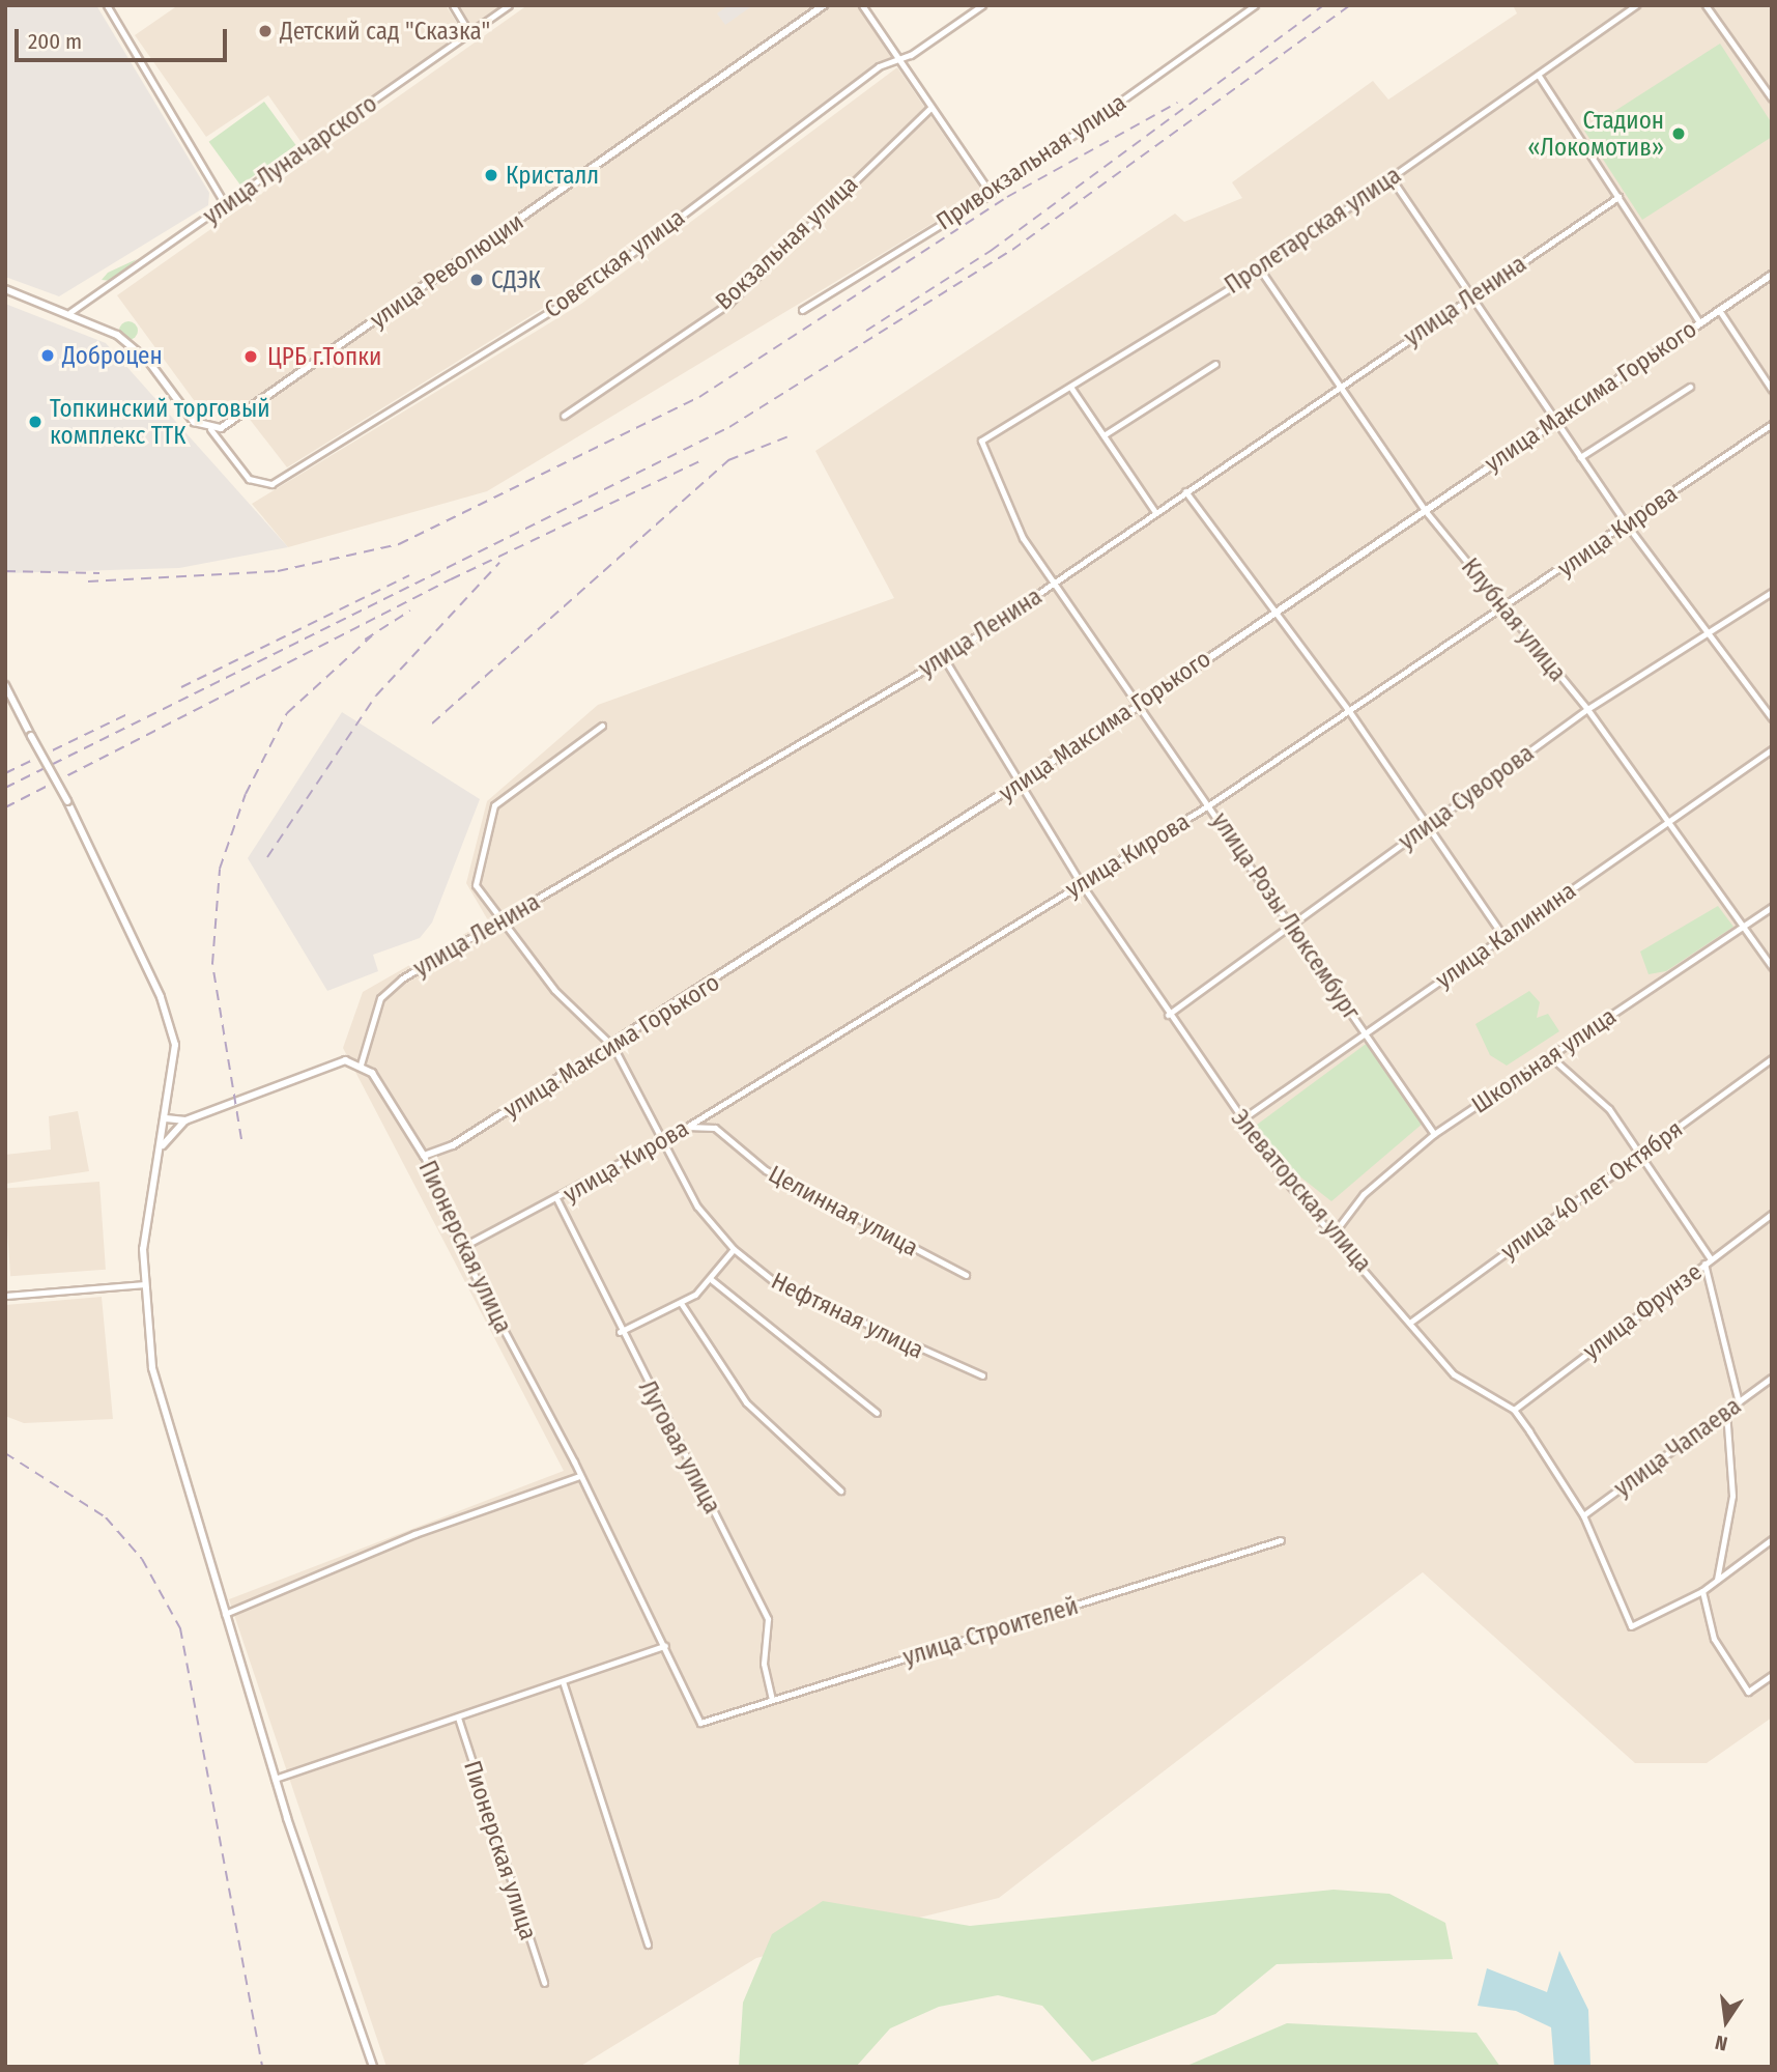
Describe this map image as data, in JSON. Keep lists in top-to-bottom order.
{
  "streets": {
    "street": [
      "улица Луначарского",
      "Привокзальная улица",
      "Пролетарская улица",
      "Вокзальная улица",
      "Советская улица",
      "улица Революции",
      "улица Ленина",
      "улица Максима Горького",
      "улица Кирова",
      "Клубная улица",
      "улица Суворова",
      "улица Розы Люксембург",
      "улица Калинина",
      "Школьная улица",
      "улица 40 лет Октября",
      "Элеваторская улица",
      "Целинная улица",
      "Пионерская улица",
      "улица Фрунзе",
      "Нефтяная улица",
      "Луговая улица",
      "улица Чапаева",
      "улица Строителей"
    ]
  },
  "crossings": [
    ["Пролетарская улица", "Клубная улица"],
    ["Пролетарская улица", "улица Розы Люксембург"],
    ["Советская улица", "улица Революции"],
    ["улица Ленина", "Клубная улица"],
    ["улица Ленина", "улица Розы Люксембург"],
    ["улица Ленина", "Элеваторская улица"],
    ["улица Ленина", "Пионерская улица"],
    ["улица Ленина", "Нефтяная улица"],
    ["улица Максима Горького", "Клубная улица"],
    ["улица Максима Горького", "улица Розы Люксембург"],
    ["улица Максима Горького", "Элеваторская улица"],
    ["улица Максима Горького", "Пионерская улица"],
    ["улица Максима Горького", "Нефтяная улица"],
    ["улица Кирова", "Клубная улица"],
    ["улица Кирова", "улица Розы Люксембург"],
    ["улица Кирова", "Элеваторская улица"],
    ["улица Кирова", "Целинная улица"],
    ["улица Кирова", "Пионерская улица"],
    ["улица Кирова", "Нефтяная улица"],
    ["улица Кирова", "Луговая улица"],
    ["Клубная улица", "улица Суворова"],
    ["Клубная улица", "улица Калинина"],
    ["Клубная улица", "Школьная улица"],
    ["улица Суворова", "улица Розы Люксембург"],
    ["улица Суворова", "Элеваторская улица"],
    ["улица Розы Люксембург", "улица Калинина"],
    ["улица Розы Люксембург", "Школьная улица"],
    ["улица Калинина", "Элеваторская улица"],
    ["Школьная улица", "Элеваторская улица"],
    ["улица 40 лет Октября", "Элеваторская улица"],
    ["Элеваторская улица", "улица Фрунзе"],
    ["Элеваторская улица", "улица Чапаева"],
    ["Пионерская улица", "улица Строителей"],
    ["Луговая улица", "улица Строителей"]
  ],
  "places": [
    "Детский сад \"Сказка\"",
    "Стадион «Локомотив»",
    "Кристалл",
    "СДЭК",
    "Доброцен",
    "ЦРБ г.Топки",
    "Топкинский торговый комплекс ТТК"
  ],
  "scale_bar": "200 m",
  "north": "bottom"
}
